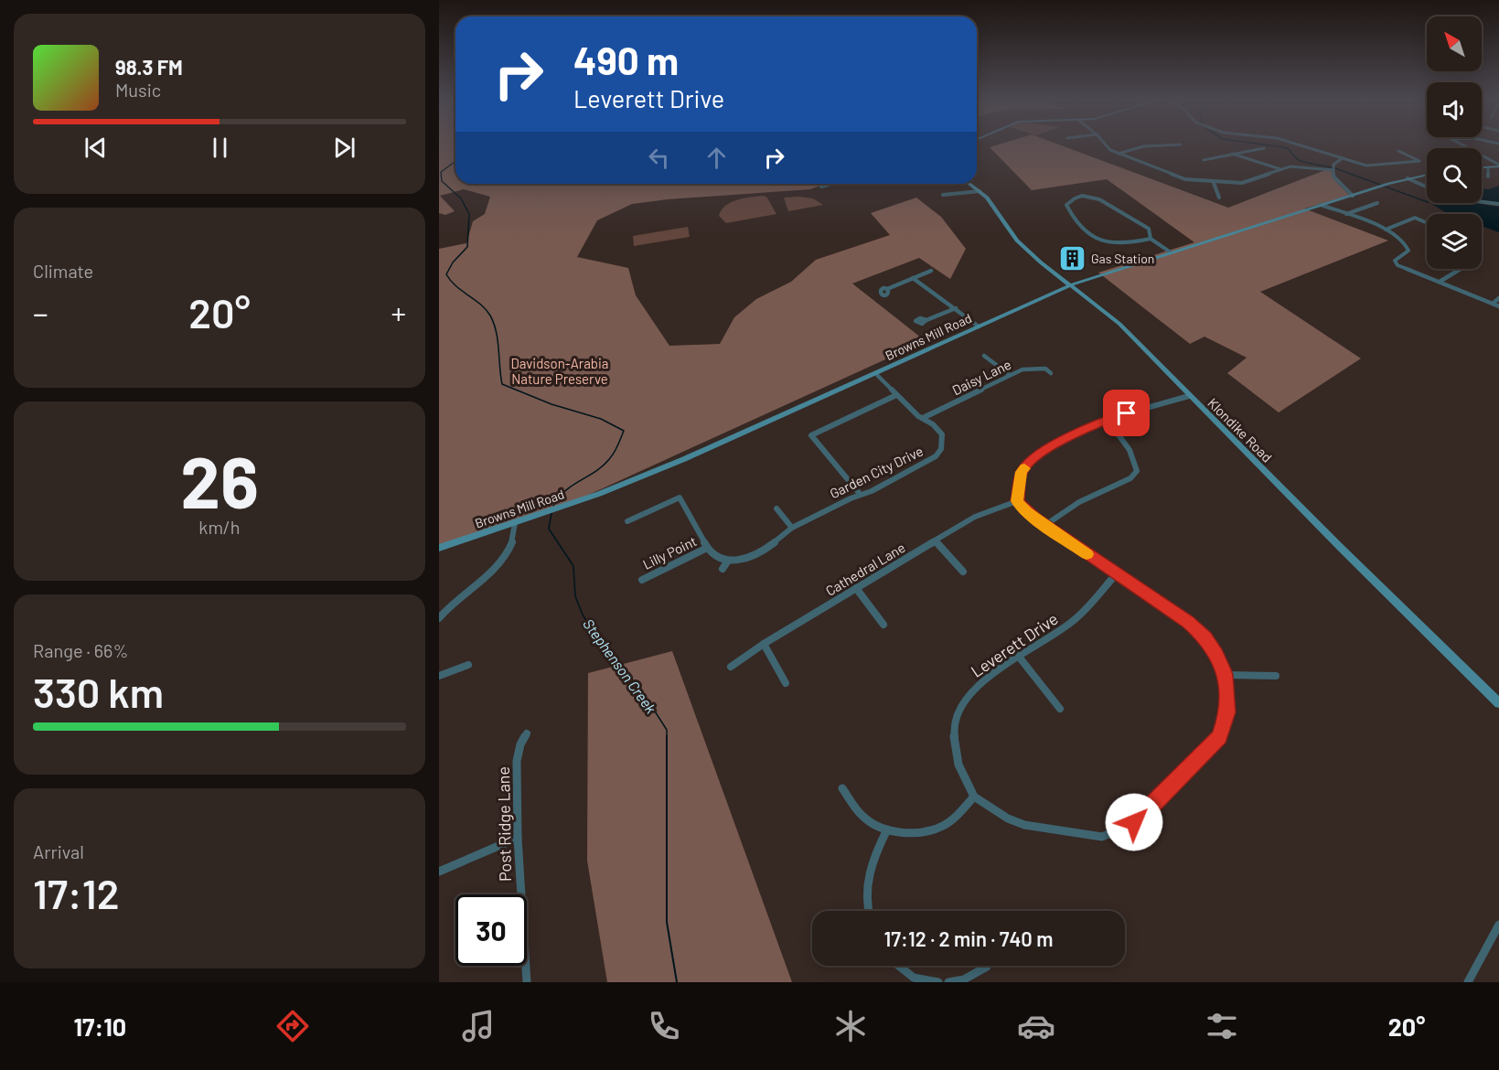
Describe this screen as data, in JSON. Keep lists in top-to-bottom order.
{
  "streets": {
    "main road": ["Browns Mill Road", "Klondike Road"],
    "street": [
      "Daisy Lane",
      "Garden City Drive",
      "Lilly Point",
      "Cathedral Lane",
      "Leverett Drive",
      "Post Ridge Lane"
    ]
  },
  "crossings": [
    ["Browns Mill Road", "Klondike Road"],
    ["Browns Mill Road", "Garden City Drive"],
    ["Daisy Lane", "Garden City Drive"]
  ],
  "water": ["Stephenson Creek"],
  "parks": ["Davidson-Arabia Nature Preserve"],
  "places": {
    "building": ["Gas Station"]
  },
  "north": "top left",
  "page": {
    "turn": ["490 m", "Leverett Drive"],
    "song": ["98.3 FM", "Music"],
    "tile": [
      "Climate",
      ["26", "km/h"],
      ["Range · 66%", "330 km"],
      ["Arrival", "17:12"]
    ],
    "heat": ["−", "20°", "+"],
    "limit": "30",
    "trip": "17:12 · 2 min · 740 m",
    "tabs": ["17:10", "20°"]
  }
}
